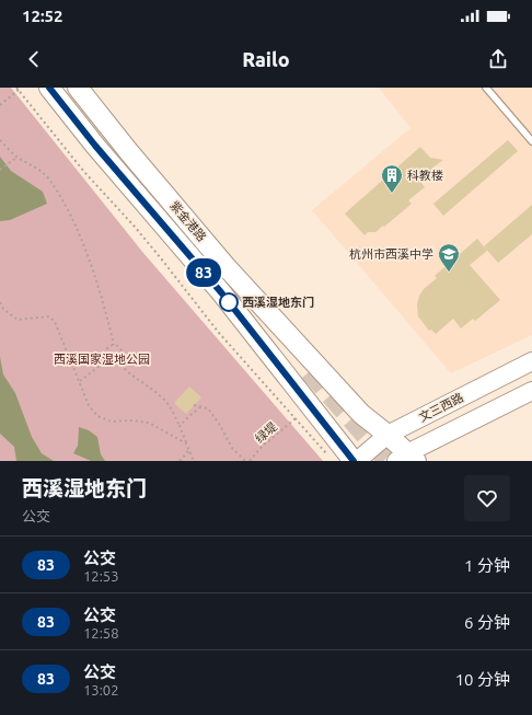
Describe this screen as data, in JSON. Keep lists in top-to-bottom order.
{
  "streets": {
    "main road": ["紫金港路", "文三西路"],
    "path": ["绿堤"]
  },
  "crossings": [
    ["紫金港路", "文三西路"]
  ],
  "parks": ["西溪国家湿地公园"],
  "places": {
    "building": ["科教楼"],
    "school or university": ["杭州市西溪中学"],
    "other": ["西溪湿地东门"]
  },
  "lines": ["bus line 83"],
  "page": {
    "status": "12:52",
    "header": "Railo",
    "on_map": "83",
    "heading": ["西溪湿地东门", "公交"],
    "list": [
      {
        "mark": "83",
        "name": "公交",
        "note": "12:53",
        "value": "1 分钟"
      },
      {
        "mark": "83",
        "name": "公交",
        "note": "12:58",
        "value": "6 分钟"
      },
      {
        "mark": "83",
        "name": "公交",
        "note": "13:02",
        "value": "10 分钟"
      }
    ]
  }
}
